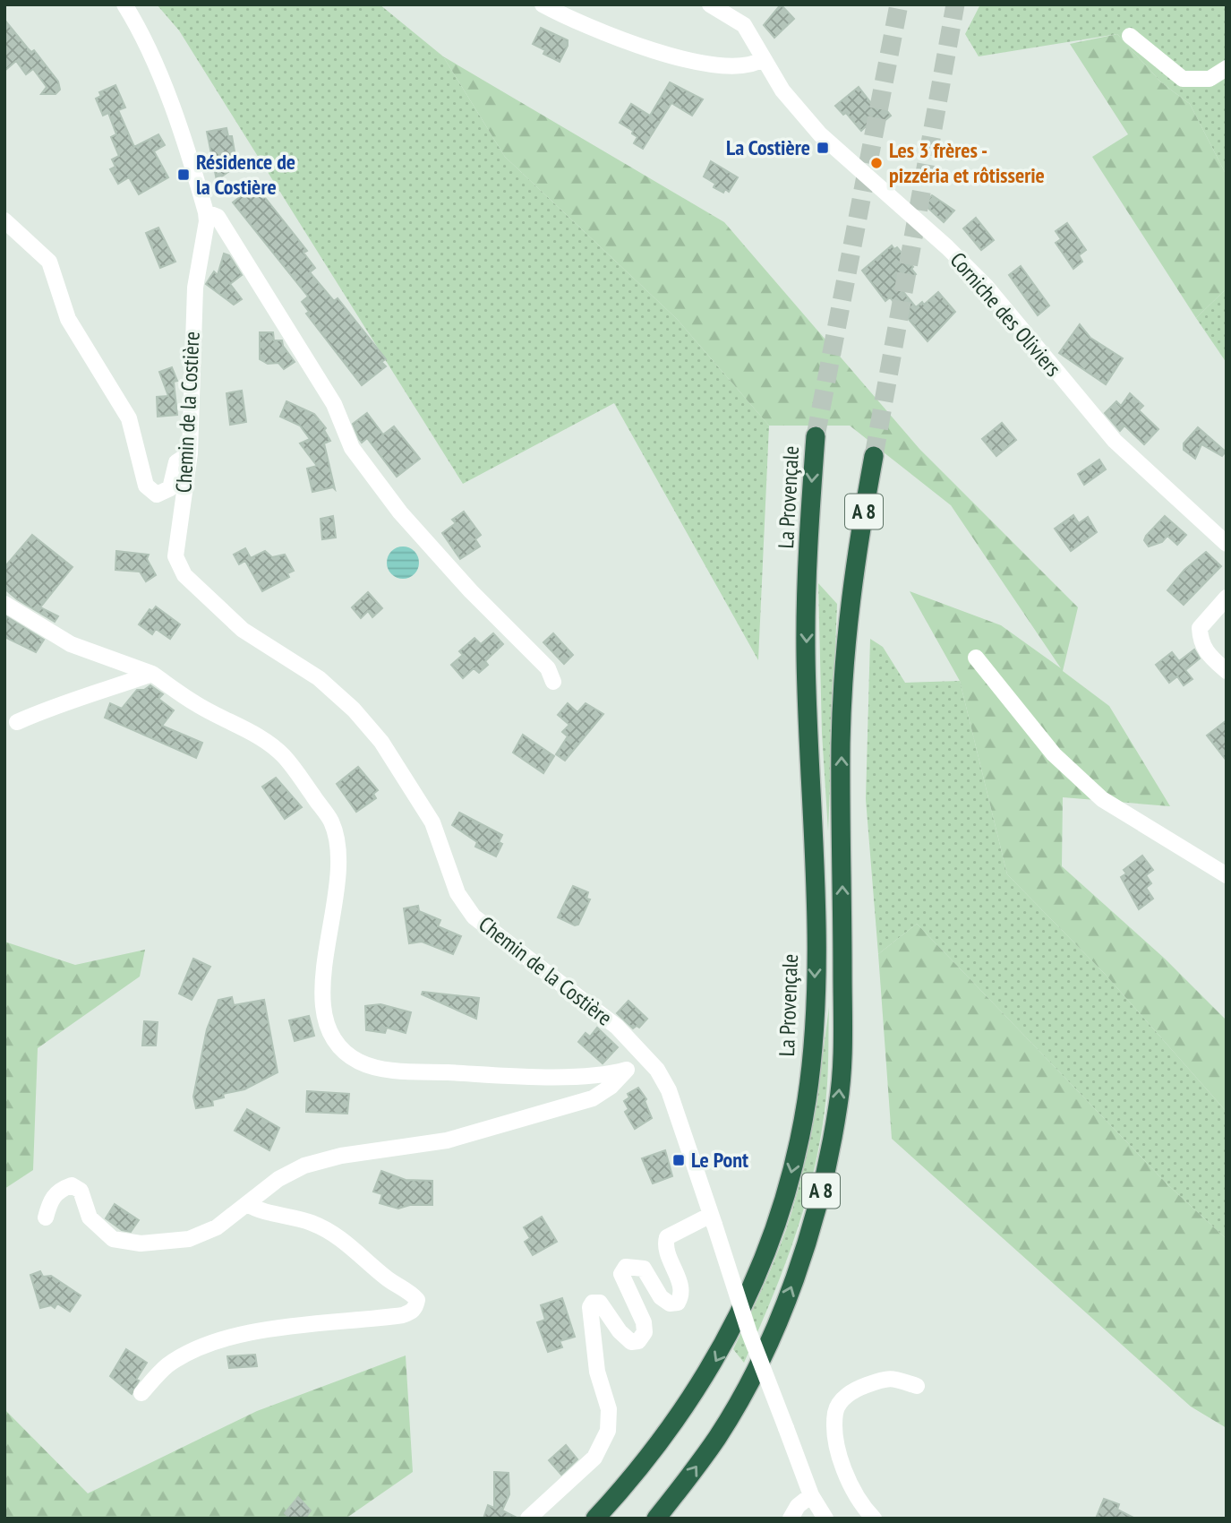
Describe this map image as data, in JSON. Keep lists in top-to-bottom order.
{
  "streets": {
    "highway": ["La Provençale", "A 8"],
    "street": ["Corniche des Oliviers", "Chemin de la Costière"]
  },
  "places": {
    "transit": ["La Costière", "Résidence de la Costière", "Le Pont"],
    "other": ["Les 3 frères - pizzéria et rôtisserie"]
  }
}
